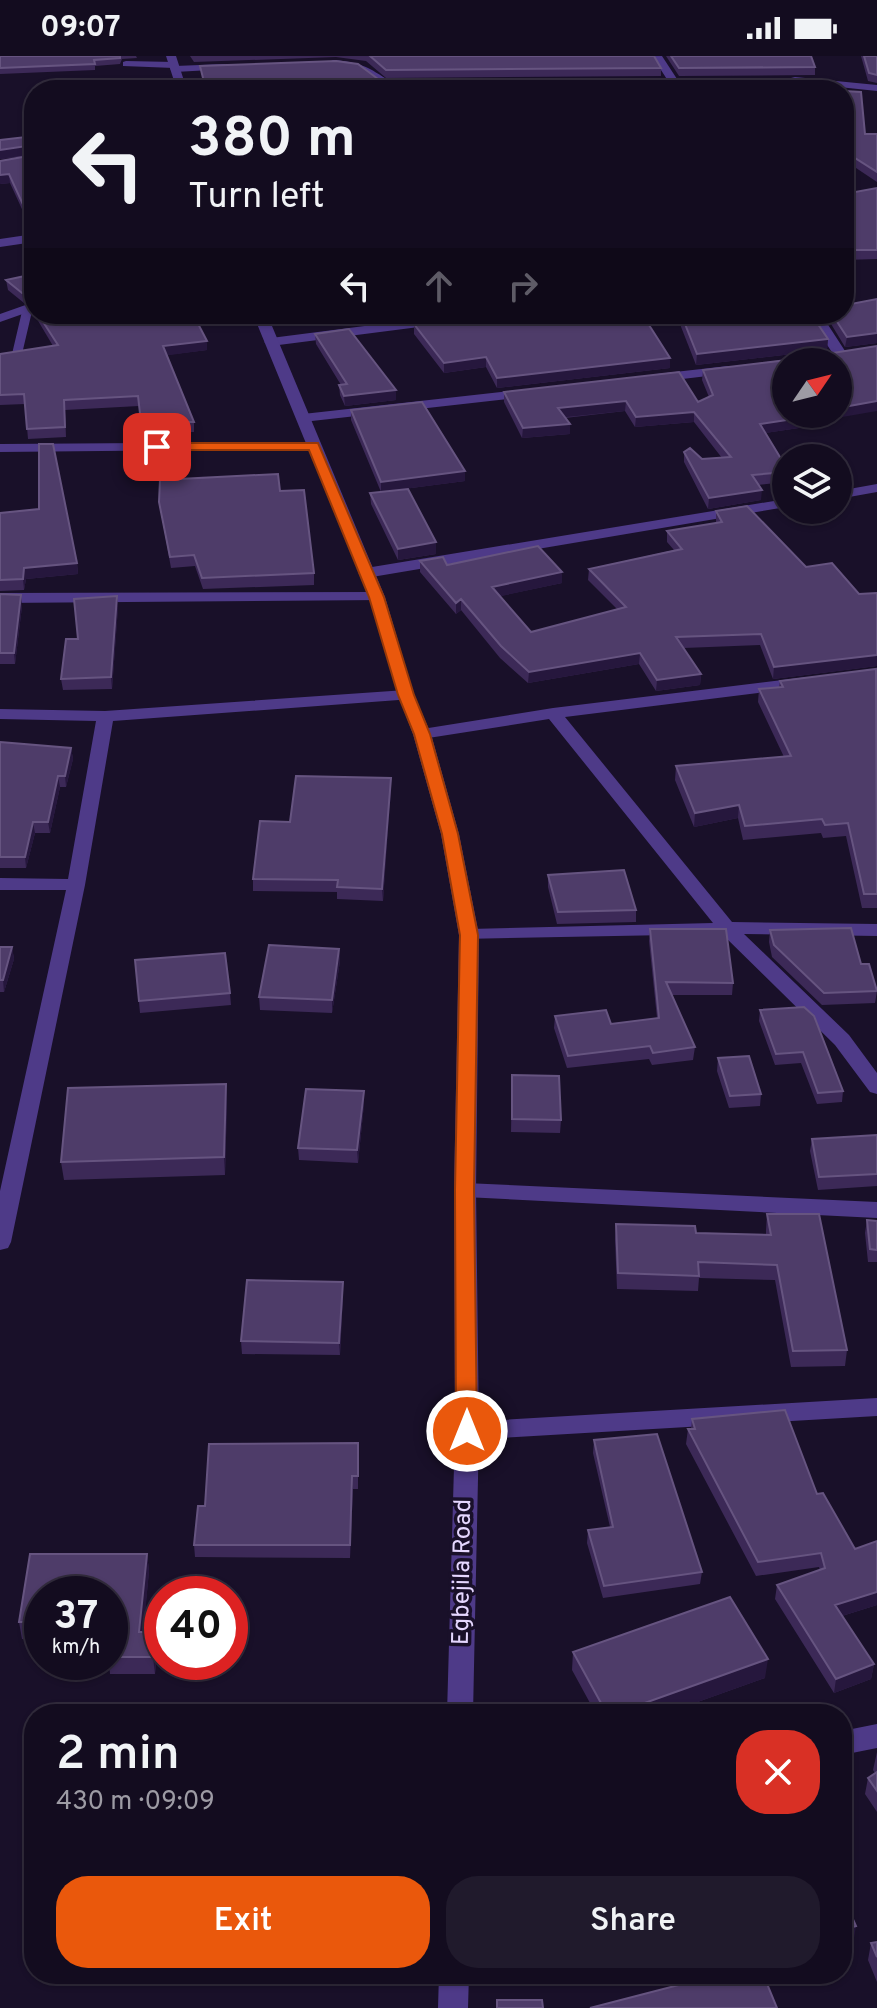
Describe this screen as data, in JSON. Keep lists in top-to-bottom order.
{
  "streets": {
    "street": ["Egbejila Road"]
  },
  "north": "top right",
  "page": {
    "status": "09:07",
    "turn": ["380 m", "Turn left"],
    "speed": "37 km/h",
    "limit": "40",
    "heading": ["2 min", "430 m · 09:09"],
    "buttons": ["Exit", "Share"]
  }
}
